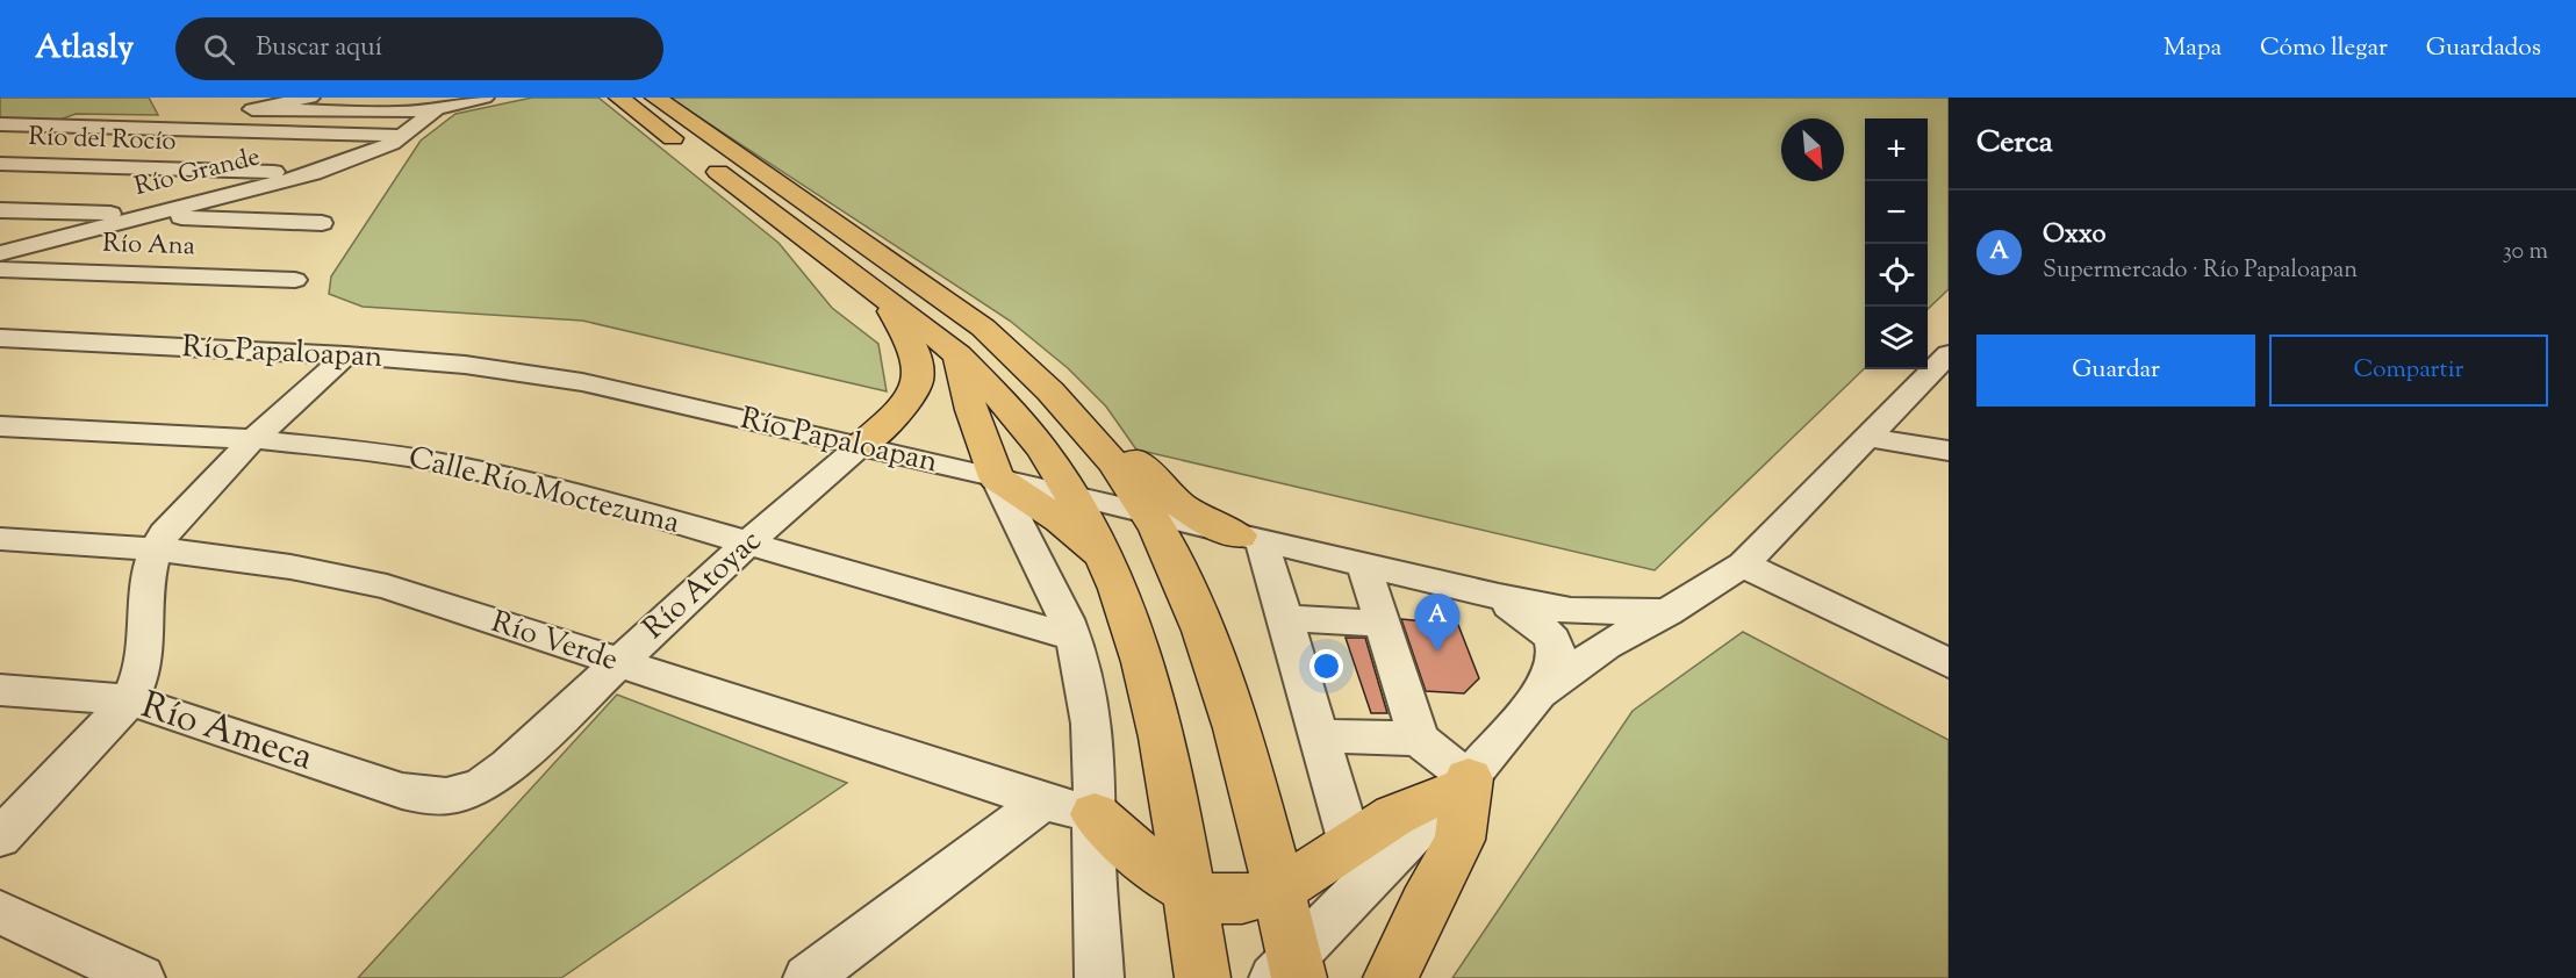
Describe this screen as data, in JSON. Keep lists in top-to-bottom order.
{
  "streets": {
    "street": [
      "Río del Rocío",
      "Río Grande",
      "Río Ana",
      "Río Papaloapan",
      "Calle Río Moctezuma",
      "Río Atoyac",
      "Río Verde",
      "Río Ameca"
    ]
  },
  "crossings": [
    ["Río del Rocío", "Río Grande"],
    ["Río Papaloapan", "Río Atoyac"],
    ["Calle Río Moctezuma", "Río Atoyac"],
    ["Río Atoyac", "Río Verde"],
    ["Río Atoyac", "Río Ameca"]
  ],
  "north": "bottom right",
  "page": {
    "header": "Atlasly",
    "search": "Buscar aquí",
    "nav": ["Mapa", "Cómo llegar", "Guardados"],
    "heading": "Cerca",
    "map_buttons": ["+", "−"],
    "list": [
      {
        "mark": "A",
        "name": "Oxxo",
        "note": "Supermercado · Río Papaloapan",
        "value": "30 m"
      }
    ],
    "buttons": ["Guardar", "Compartir"],
    "pins": "A"
  }
}
